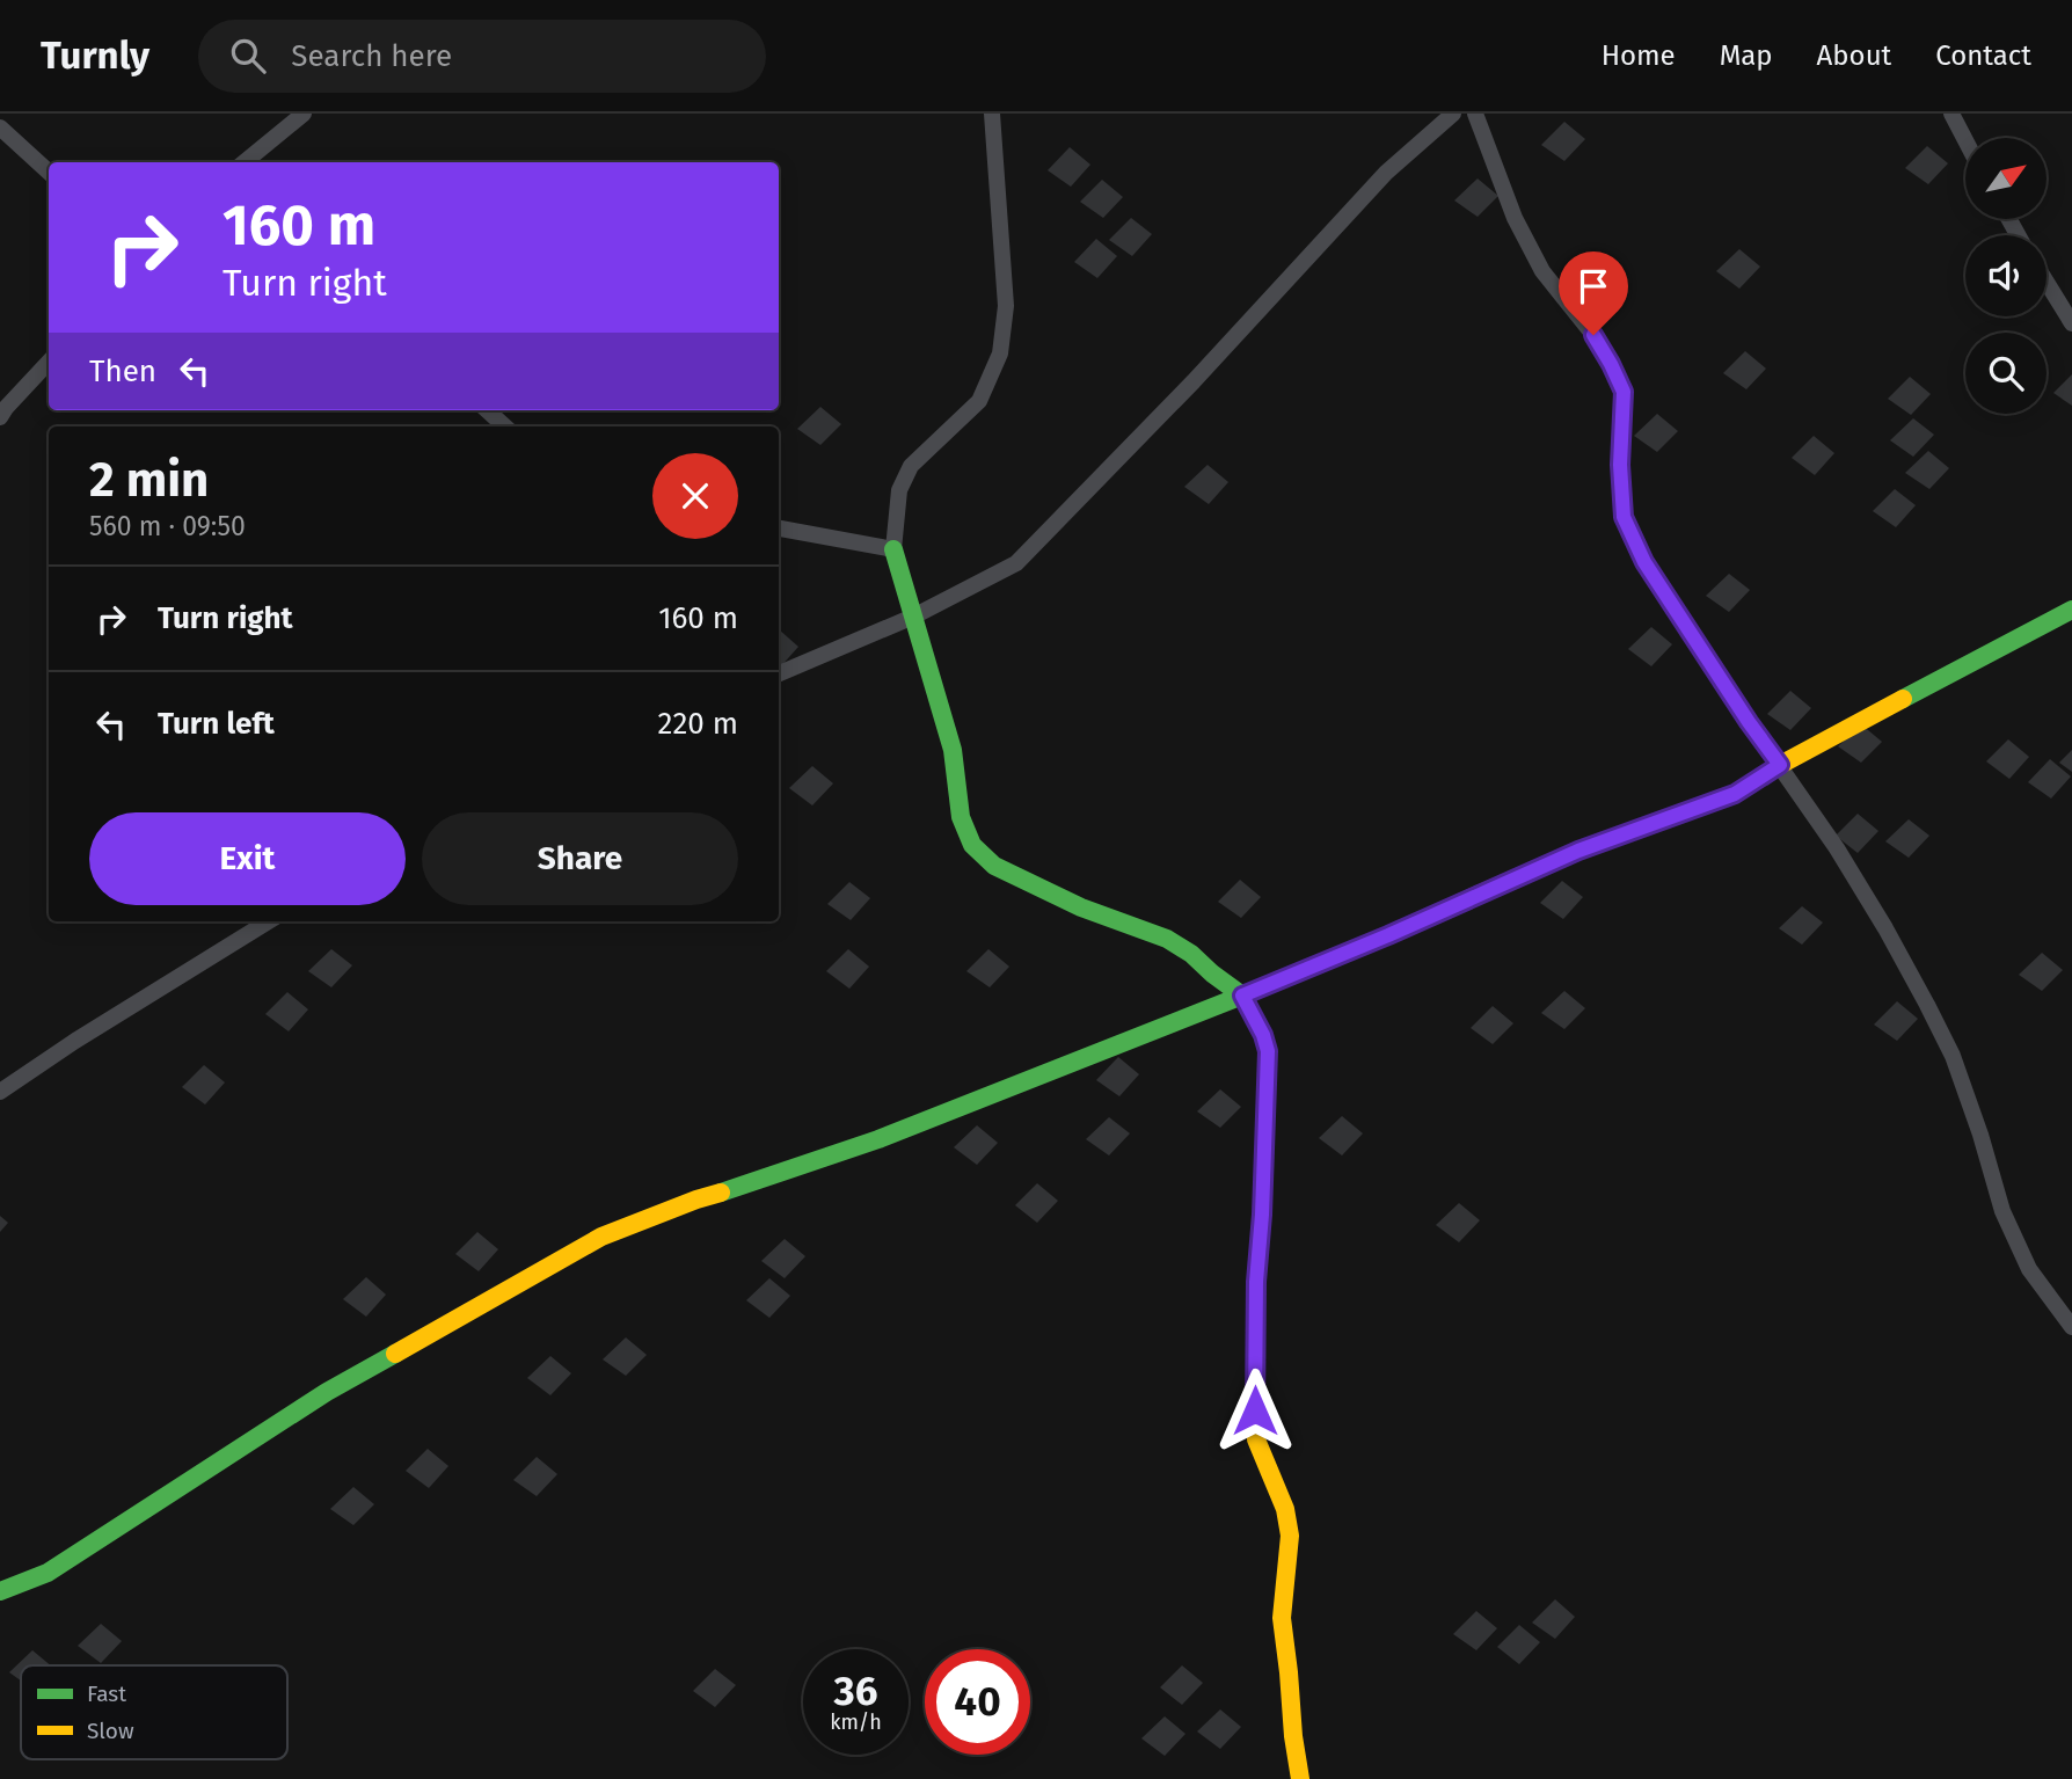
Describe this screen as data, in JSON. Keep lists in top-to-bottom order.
{
  "legend": ["Fast", "Slow"],
  "north": "top right",
  "page": {
    "header": "Turnly",
    "search": "Search here",
    "nav": [
      "Home",
      "Map",
      "About",
      "Contact"
    ],
    "turn": ["160 m", "Turn right"],
    "then": "Then",
    "heading": ["2 min", "560 m · 09:50"],
    "list": [
      {
        "name": "Turn right",
        "value": "160 m"
      },
      {
        "name": "Turn left",
        "value": "220 m"
      }
    ],
    "buttons": ["Exit", "Share"],
    "speed": "36 km/h",
    "limit": "40"
  }
}
